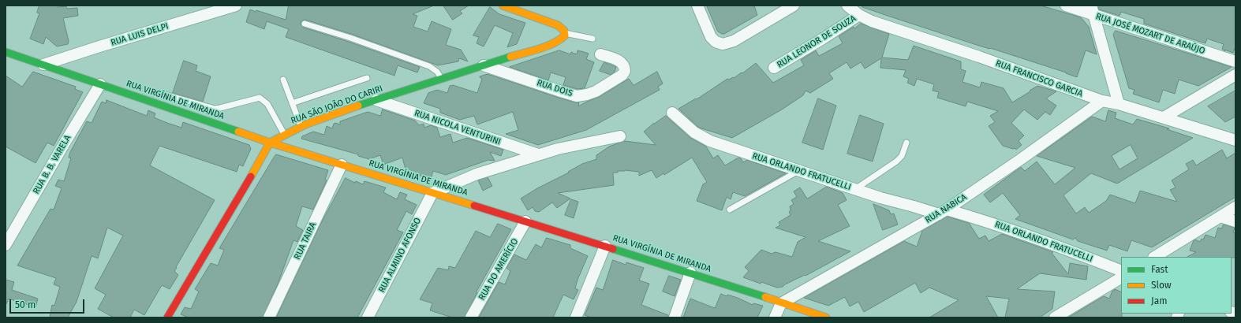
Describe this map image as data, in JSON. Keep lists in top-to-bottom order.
{
  "streets": {
    "street": [
      "RUA JOSÉ MOZART DE ARAÚJO",
      "RUA LUIS DELPI",
      "RUA LEONOR DE SOUZA",
      "RUA FRANCISCO GARCIA",
      "RUA DOIS",
      "RUA VIRGÍNIA DE MIRANDA",
      "RUA SÃO JOÃO DO CARIRI",
      "RUA NICOLA VENTURINI",
      "RUA B. B. VARELA",
      "RUA ORLANDO FRATUCELLI",
      "RUA NABICA",
      "RUA TAIRA",
      "RUA ALMINO AFONSO",
      "RUA DO AMERÍCIO"
    ]
  },
  "crossings": [
    ["RUA LUIS DELPI", "RUA VIRGÍNIA DE MIRANDA"],
    ["RUA LEONOR DE SOUZA", "RUA FRANCISCO GARCIA"],
    ["RUA FRANCISCO GARCIA", "RUA NABICA"],
    ["RUA DOIS", "RUA SÃO JOÃO DO CARIRI"],
    ["RUA VIRGÍNIA DE MIRANDA", "RUA SÃO JOÃO DO CARIRI"],
    ["RUA VIRGÍNIA DE MIRANDA", "RUA B. B. VARELA"],
    ["RUA VIRGÍNIA DE MIRANDA", "RUA NABICA"],
    ["RUA VIRGÍNIA DE MIRANDA", "RUA TAIRA"],
    ["RUA VIRGÍNIA DE MIRANDA", "RUA ALMINO AFONSO"],
    ["RUA VIRGÍNIA DE MIRANDA", "RUA DO AMERÍCIO"],
    ["RUA SÃO JOÃO DO CARIRI", "RUA NICOLA VENTURINI"],
    ["RUA ORLANDO FRATUCELLI", "RUA NABICA"]
  ],
  "legend": ["Fast", "Slow", "Jam"],
  "scale_bar": "50 m"
}
